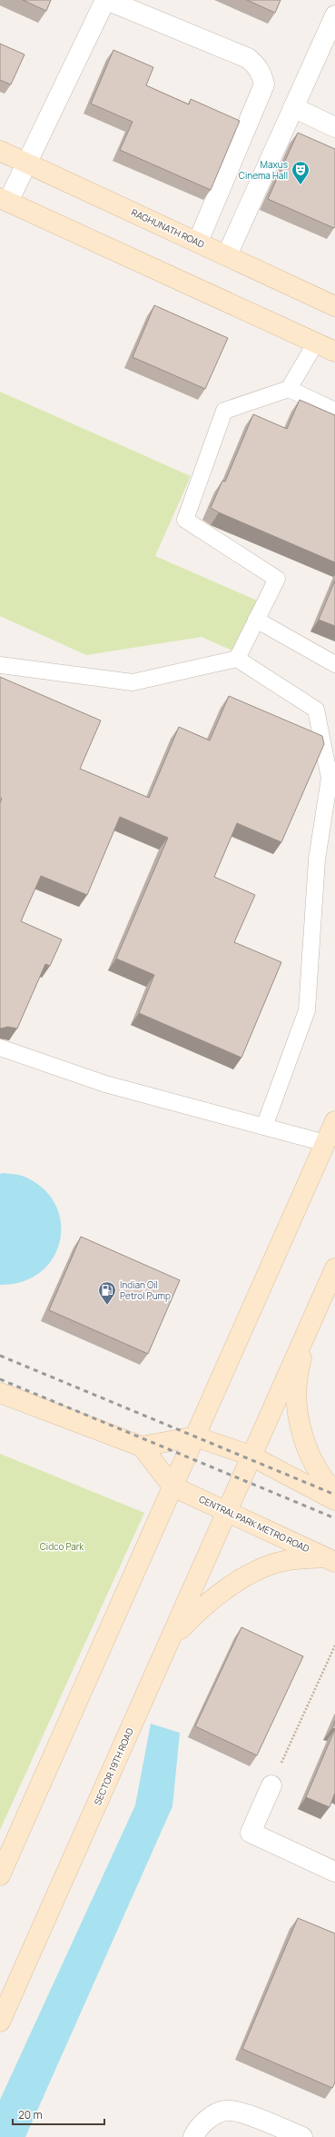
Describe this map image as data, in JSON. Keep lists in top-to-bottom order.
{
  "streets": {
    "main road": ["RAGHUNATH ROAD", "CENTRAL PARK METRO ROAD", "SECTOR 19TH ROAD"]
  },
  "crossings": [
    ["CENTRAL PARK METRO ROAD", "SECTOR 19TH ROAD"]
  ],
  "parks": ["Cidco Park"],
  "places": {
    "theatre": ["Maxus Cinema Hall"],
    "fuel station": ["Indian Oil Petrol Pump"]
  },
  "scale_bar": "20 m"
}
